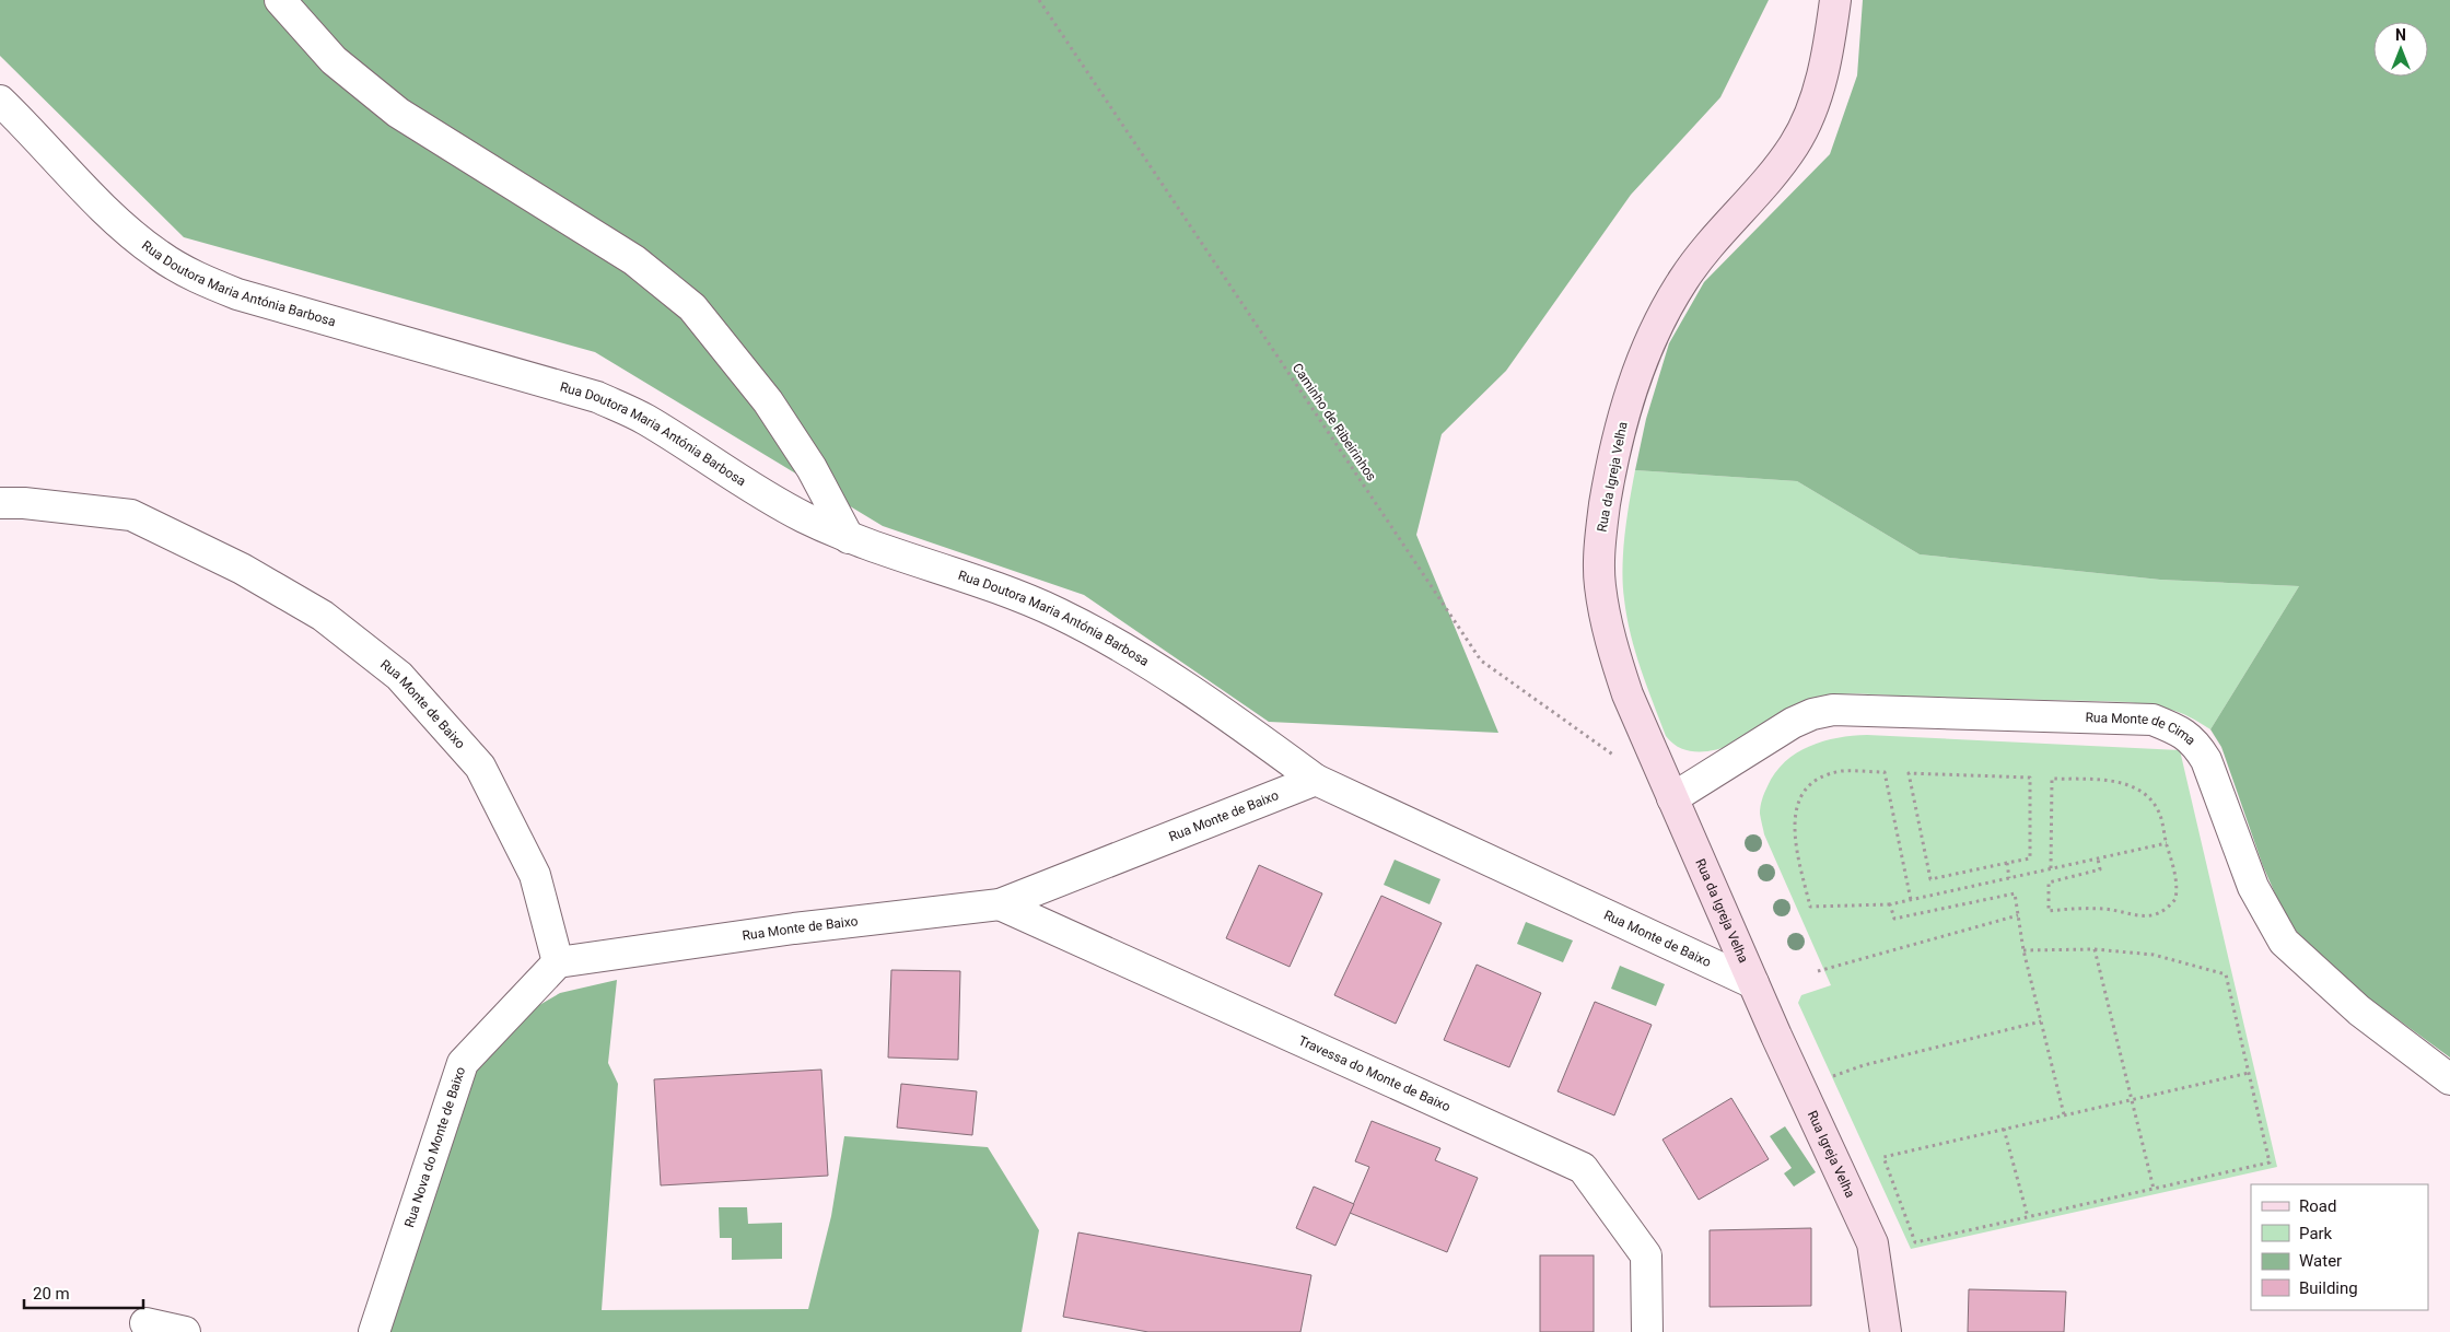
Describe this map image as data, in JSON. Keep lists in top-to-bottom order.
{
  "streets": {
    "street": [
      "Rua Doutora Maria Antónia Barbosa",
      "Rua da Igreja Velha",
      "Rua Monte de Baixo",
      "Rua Monte de Cima",
      "Travessa do Monte de Baixo",
      "Rua Nova do Monte de Baixo",
      "Rua Igreja Velha"
    ],
    "path": ["Caminho de Ribeirinhos"]
  },
  "crossings": [
    ["Rua Doutora Maria Antónia Barbosa", "Rua Monte de Baixo"],
    ["Rua da Igreja Velha", "Rua Monte de Baixo"],
    ["Rua da Igreja Velha", "Rua Monte de Cima"],
    ["Rua da Igreja Velha", "Rua Igreja Velha"],
    ["Rua Monte de Baixo", "Travessa do Monte de Baixo"],
    ["Rua Monte de Baixo", "Rua Nova do Monte de Baixo"],
    ["Rua Monte de Baixo", "Rua Igreja Velha"]
  ],
  "legend": [
    "Road",
    "Park",
    "Water",
    "Building"
  ],
  "scale_bar": "20 m",
  "north": "top"
}
